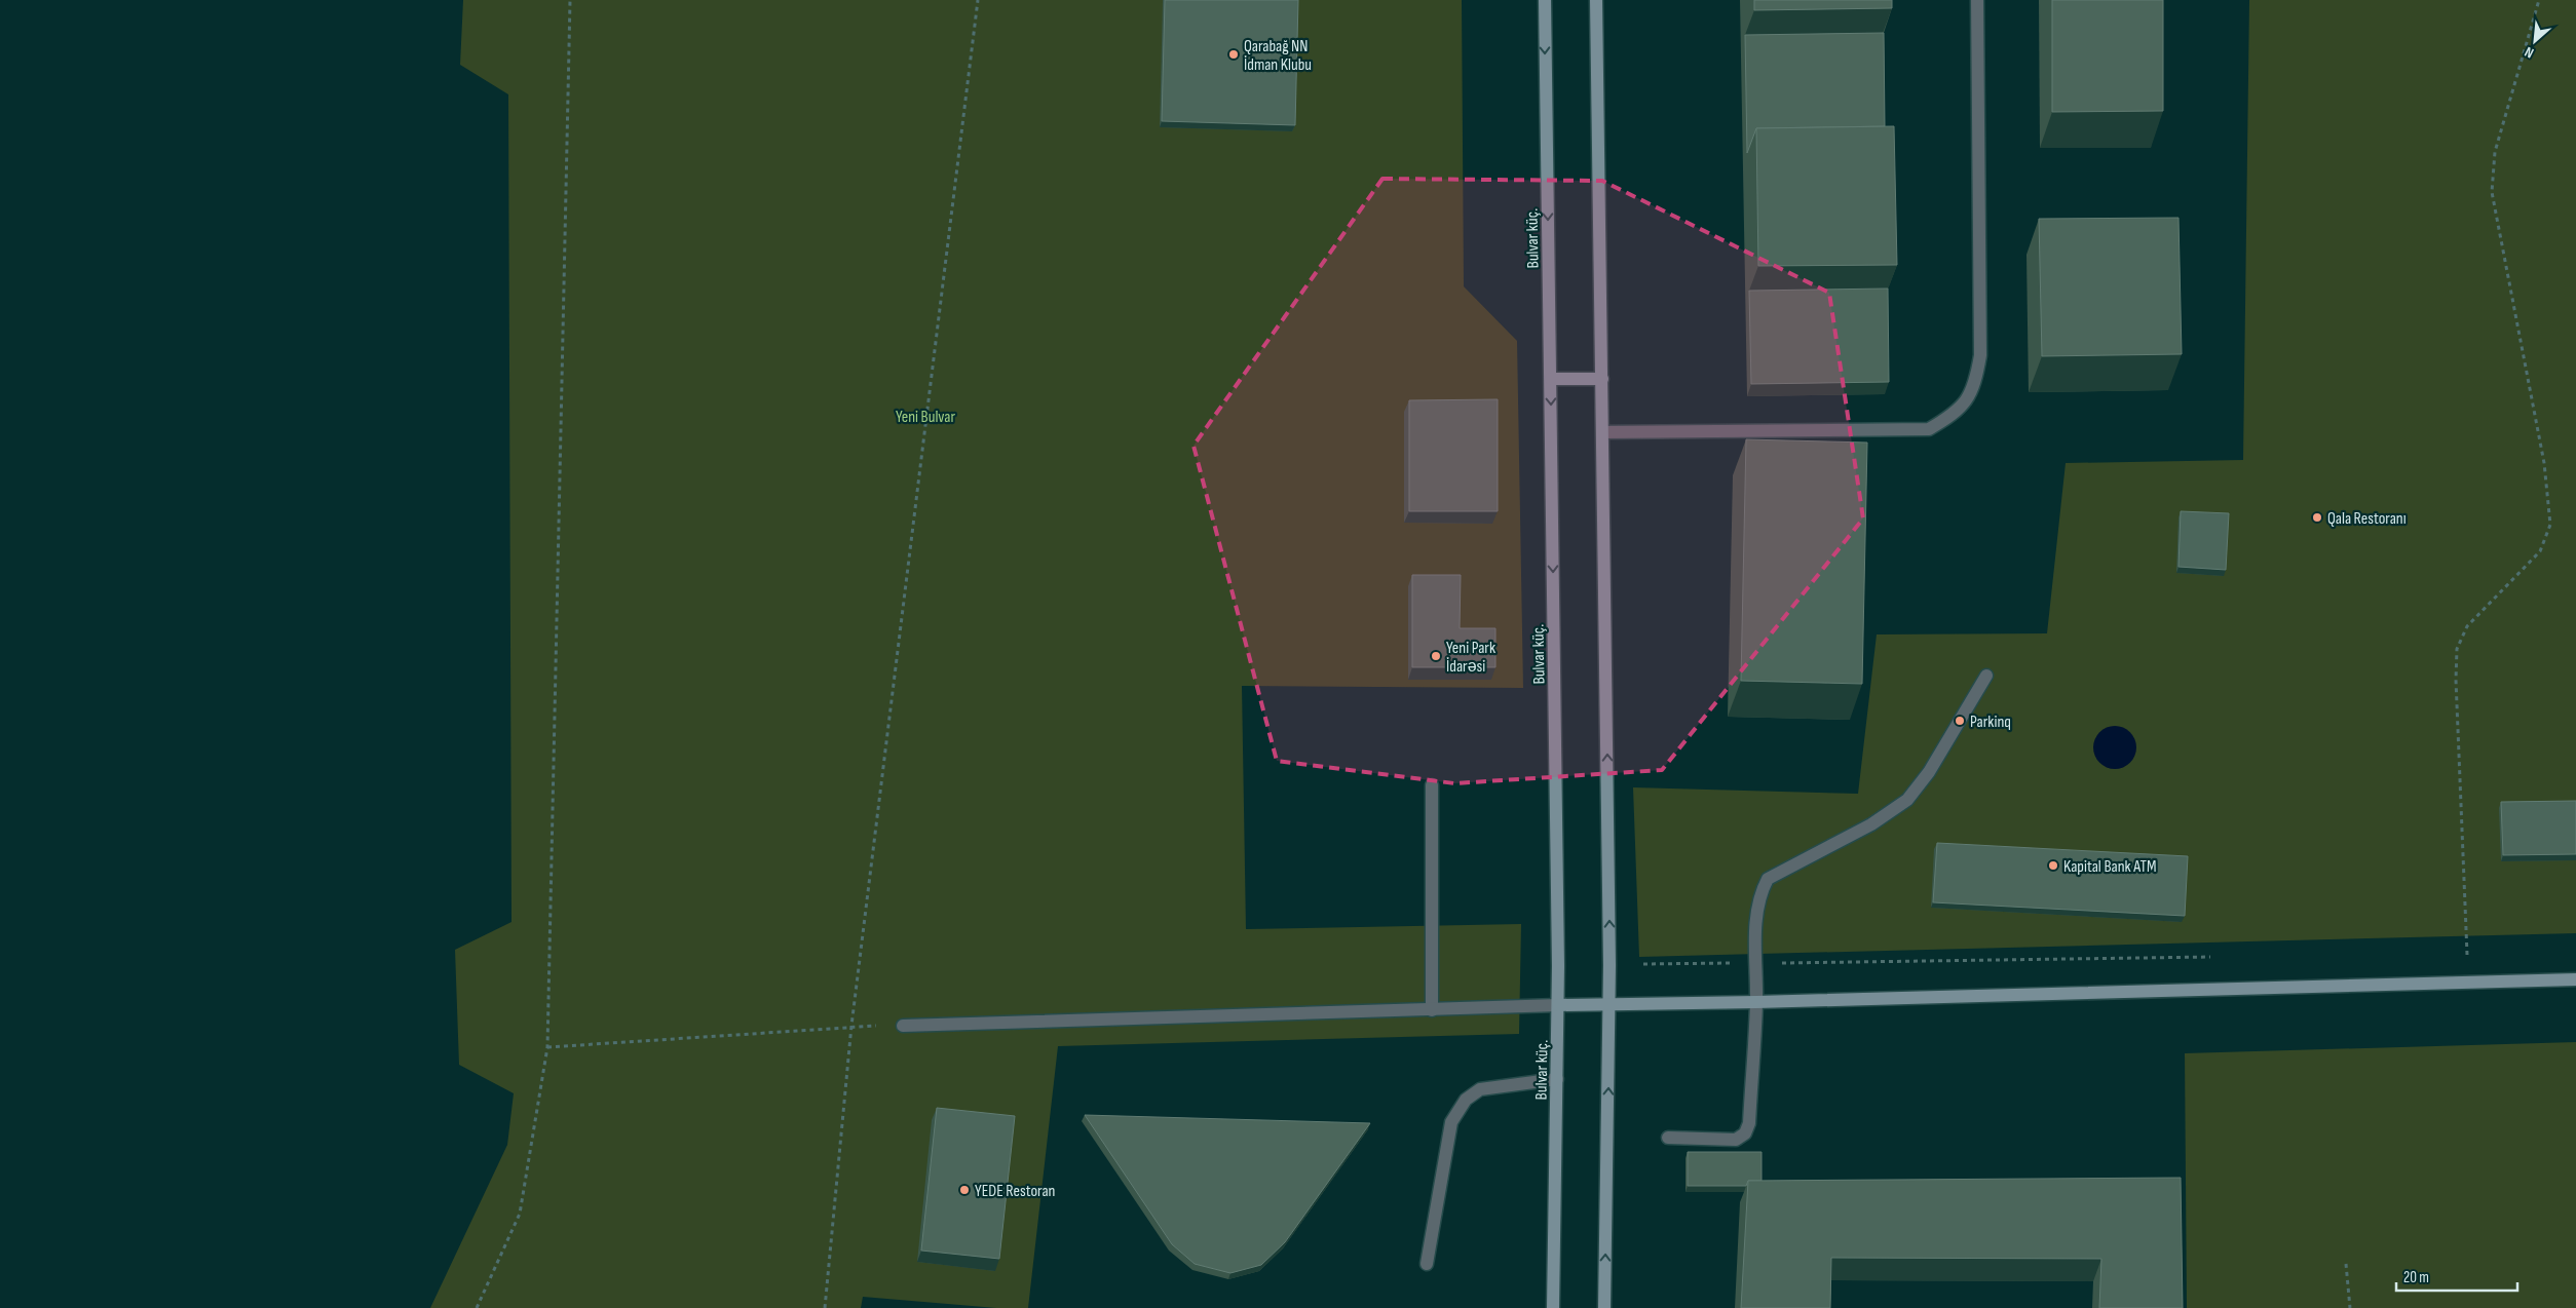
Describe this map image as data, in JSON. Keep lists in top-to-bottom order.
{
  "streets": {
    "street": ["Bulvar küç."]
  },
  "parks": ["Yeni Bulvar"],
  "places": [
    "Qarabağ NN İdman Klubu",
    "Qala Restoranı",
    "Yeni Park İdarəsi",
    "Parkinq",
    "Kapital Bank ATM",
    "YEDE Restoran"
  ],
  "scale_bar": "20 m",
  "north": "bottom left"
}
